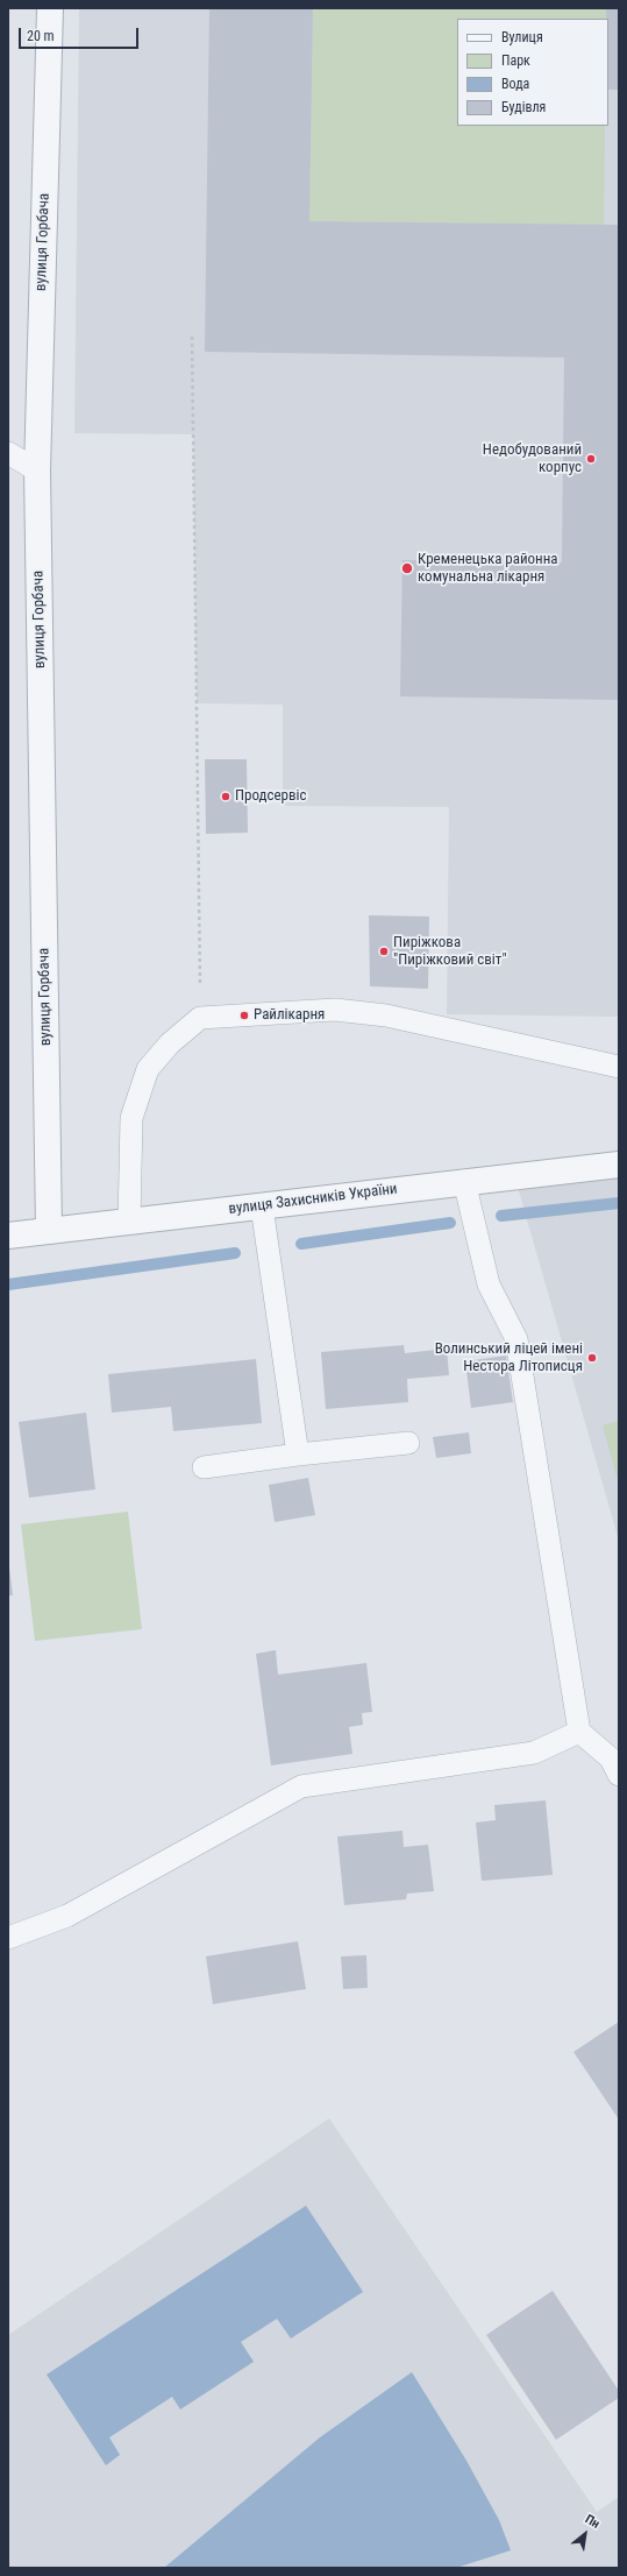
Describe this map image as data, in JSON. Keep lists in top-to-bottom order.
{
  "streets": {
    "street": ["вулиця Горбача", "вулиця Захисників України"]
  },
  "crossings": [
    ["вулиця Горбача", "вулиця Захисників України"]
  ],
  "places": [
    "Недобудований корпус",
    "Кременецька районна комунальна лікарня",
    "Продсервіс",
    "Пиріжкова \"Пиріжковий світ\"",
    "Райлікарня",
    "Волинський ліцей імені Нестора Літописця"
  ],
  "legend": [
    "Вулиця",
    "Парк",
    "Вода",
    "Будівля"
  ],
  "scale_bar": "20 m",
  "north": "top right"
}
